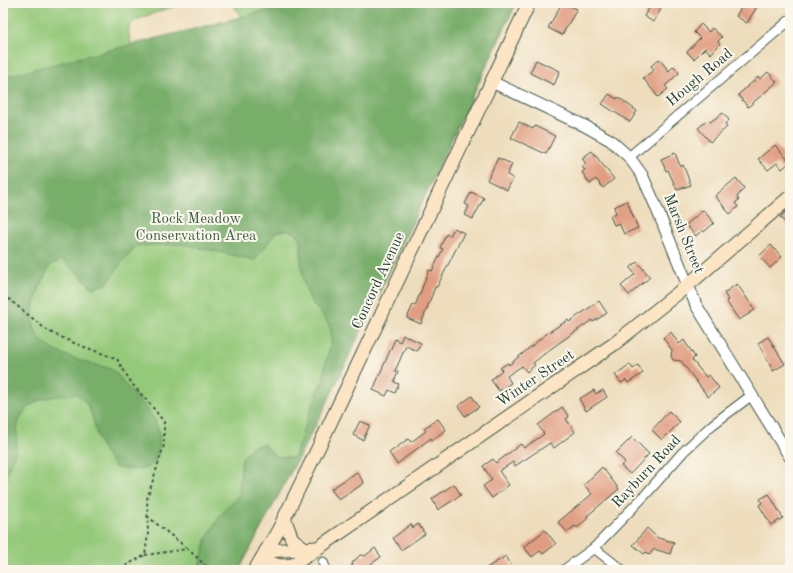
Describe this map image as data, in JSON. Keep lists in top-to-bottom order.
{
  "streets": {
    "main road": ["Concord Avenue", "Winter Street"],
    "street": ["Hough Road", "Marsh Street", "Rayburn Road"]
  },
  "crossings": [
    ["Hough Road", "Marsh Street"],
    ["Marsh Street", "Concord Avenue"],
    ["Marsh Street", "Winter Street"],
    ["Marsh Street", "Rayburn Road"]
  ],
  "parks": ["Rock Meadow Conservation Area"]
}
